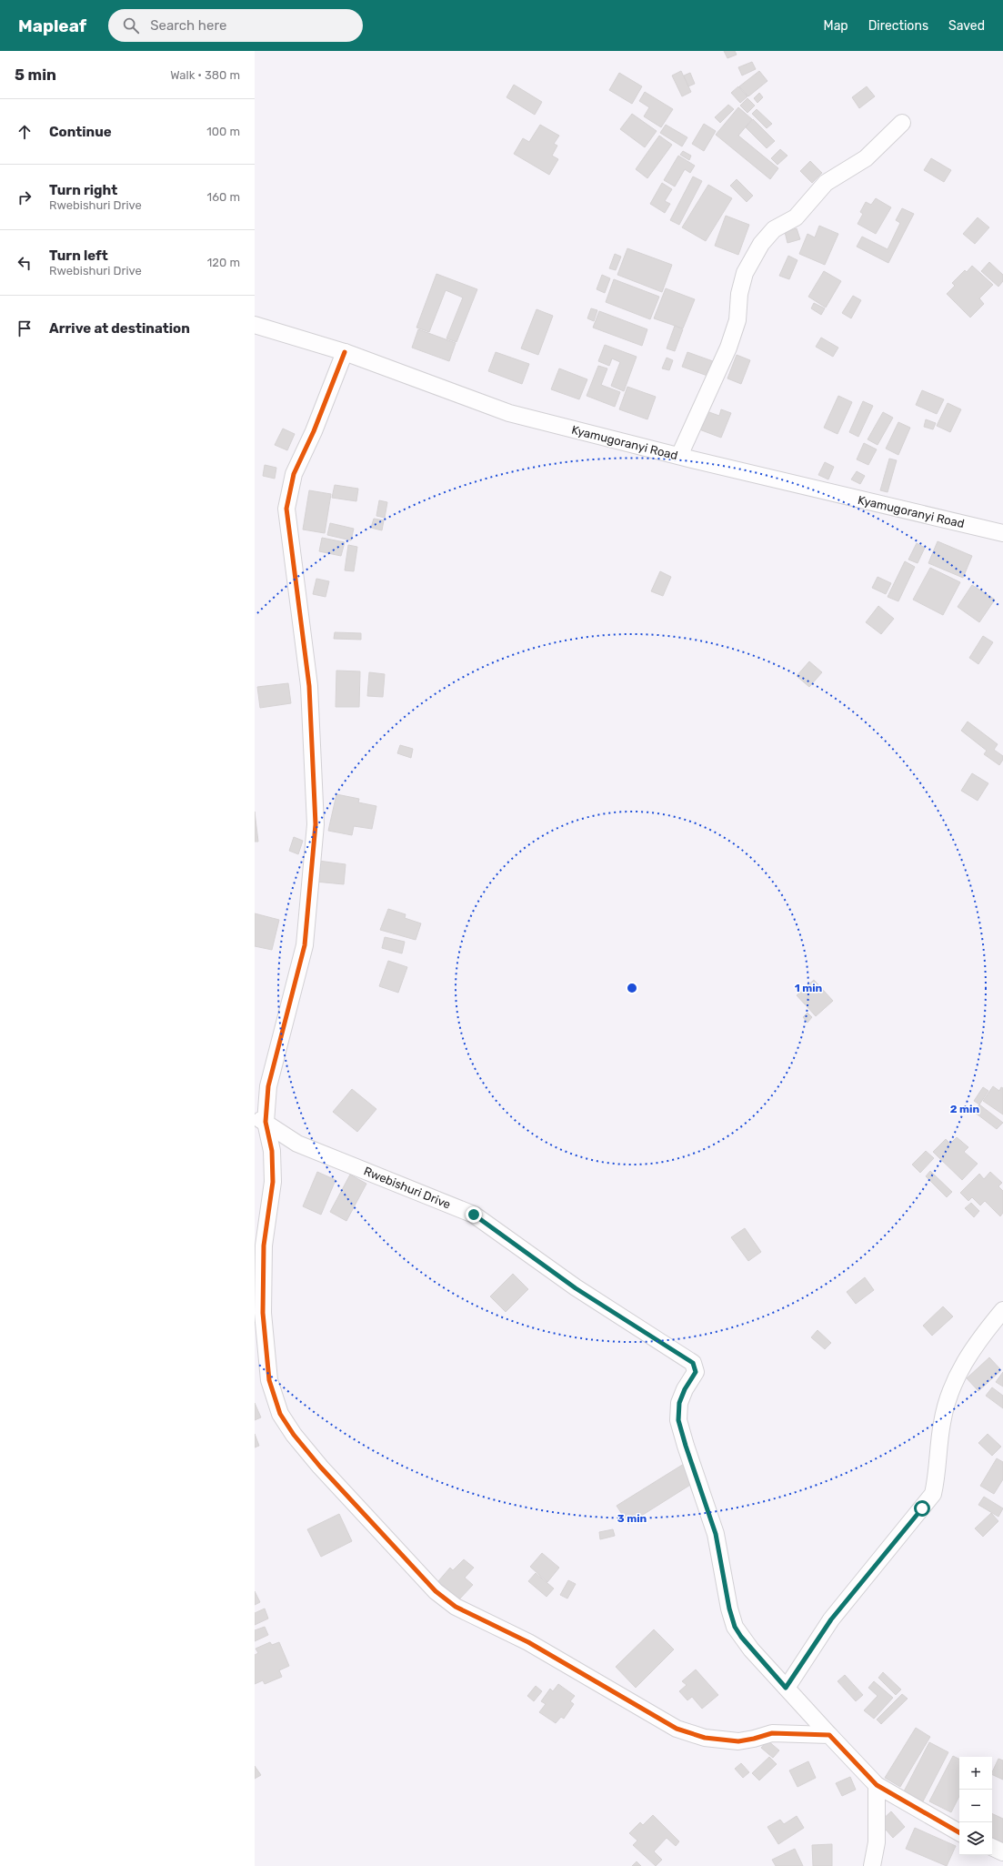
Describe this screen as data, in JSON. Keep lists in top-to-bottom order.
{
  "streets": {
    "street": ["Kyamugoranyi Road", "Rwebishuri Drive"]
  },
  "page": {
    "header": "Mapleaf",
    "search": "Search here",
    "nav": ["Map", "Directions", "Saved"],
    "heading": ["5 min", "Walk · 380 m"],
    "list": [
      ["Continue", "100 m"],
      ["Turn right", "Rwebishuri Drive", "160 m"],
      ["Turn left", "Rwebishuri Drive", "120 m"],
      "Arrive at destination"
    ],
    "map_buttons": ["+", "−"]
  },
  "rings": ["1 min", "2 min", "3 min"]
}
